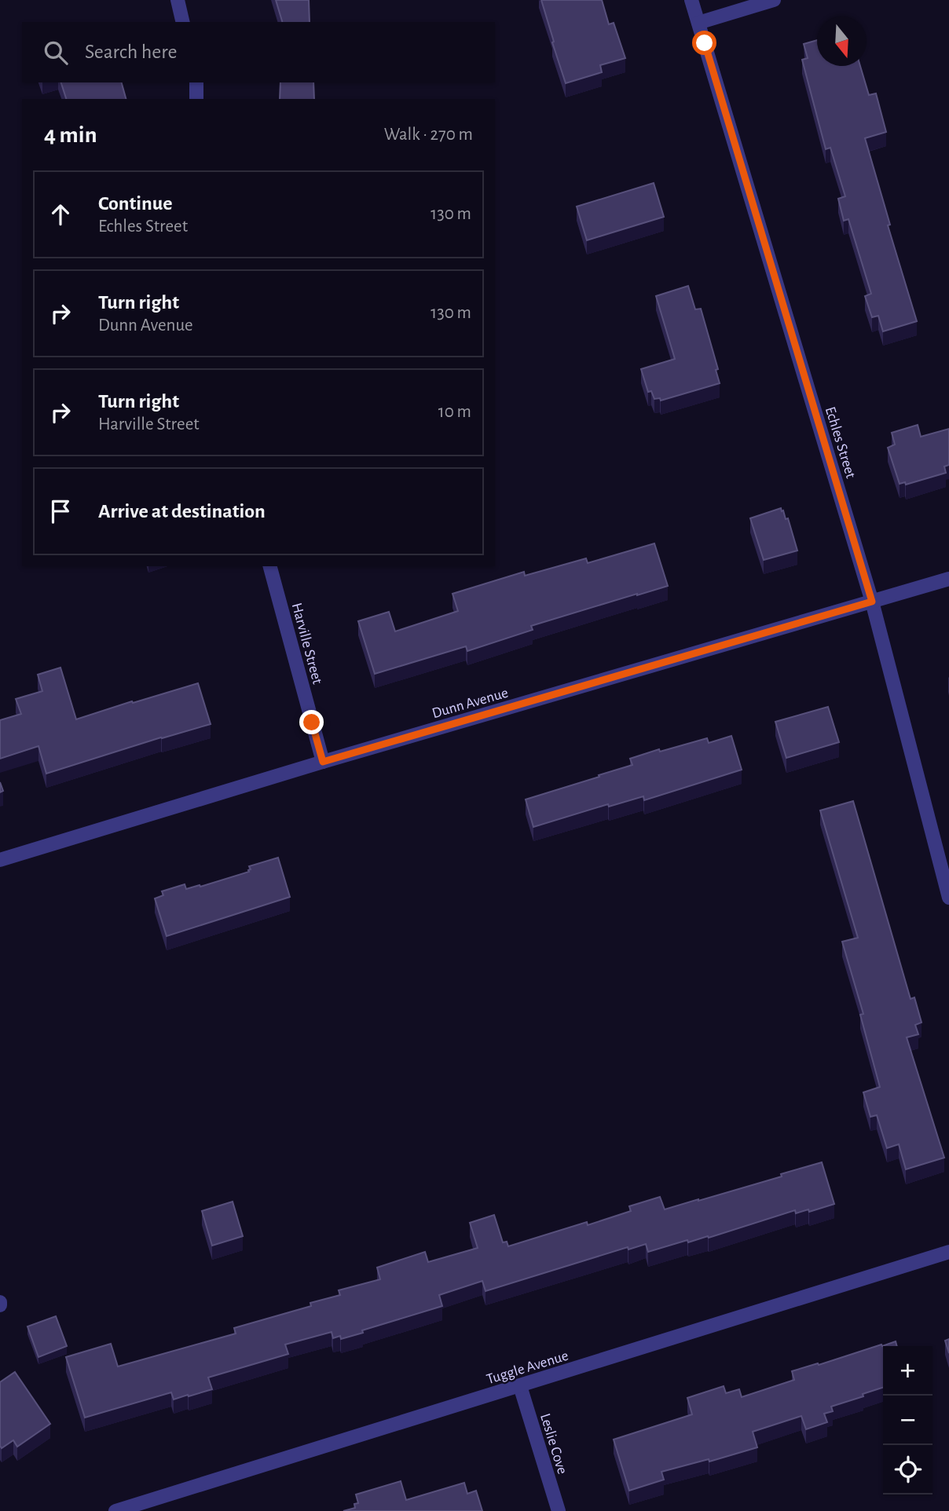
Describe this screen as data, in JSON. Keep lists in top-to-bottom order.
{
  "streets": {
    "street": [
      "Echles Street",
      "Harville Street",
      "Dunn Avenue",
      "Tuggle Avenue",
      "Leslie Cove"
    ]
  },
  "crossings": [
    ["Echles Street", "Dunn Avenue"],
    ["Harville Street", "Dunn Avenue"],
    ["Tuggle Avenue", "Leslie Cove"]
  ],
  "north": "bottom",
  "page": {
    "search": "Search here",
    "heading": ["4 min", "Walk · 270 m"],
    "list": [
      ["Continue", "Echles Street", "130 m"],
      ["Turn right", "Dunn Avenue", "130 m"],
      ["Turn right", "Harville Street", "10 m"],
      "Arrive at destination"
    ],
    "map_buttons": ["+", "−"]
  }
}
